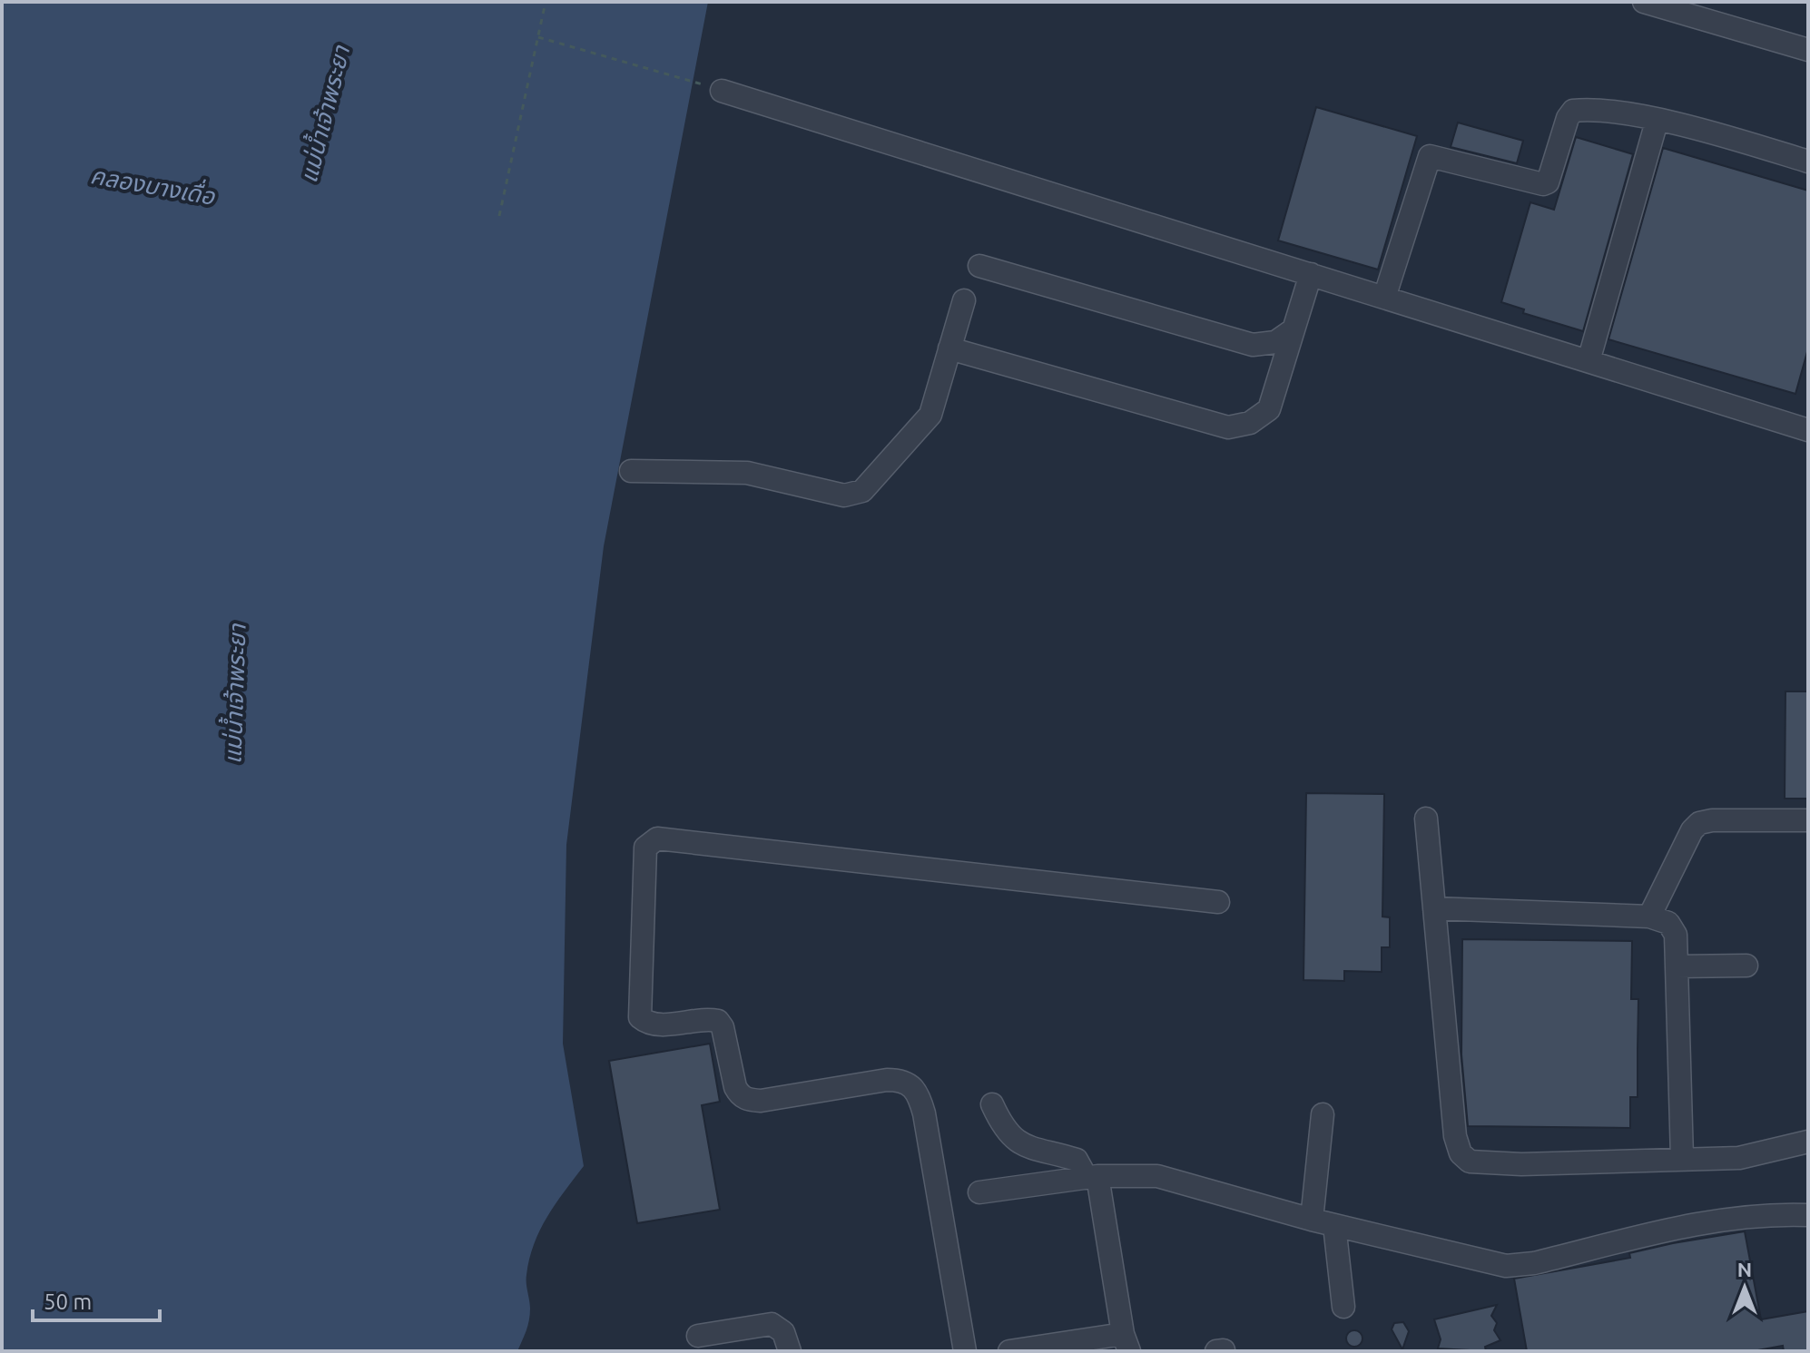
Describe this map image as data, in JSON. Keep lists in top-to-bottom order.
{
  "water": ["แม่น้ำเจ้าพระยา", "คลองบางเดื่อ"],
  "scale_bar": "50 m",
  "north": "top"
}
